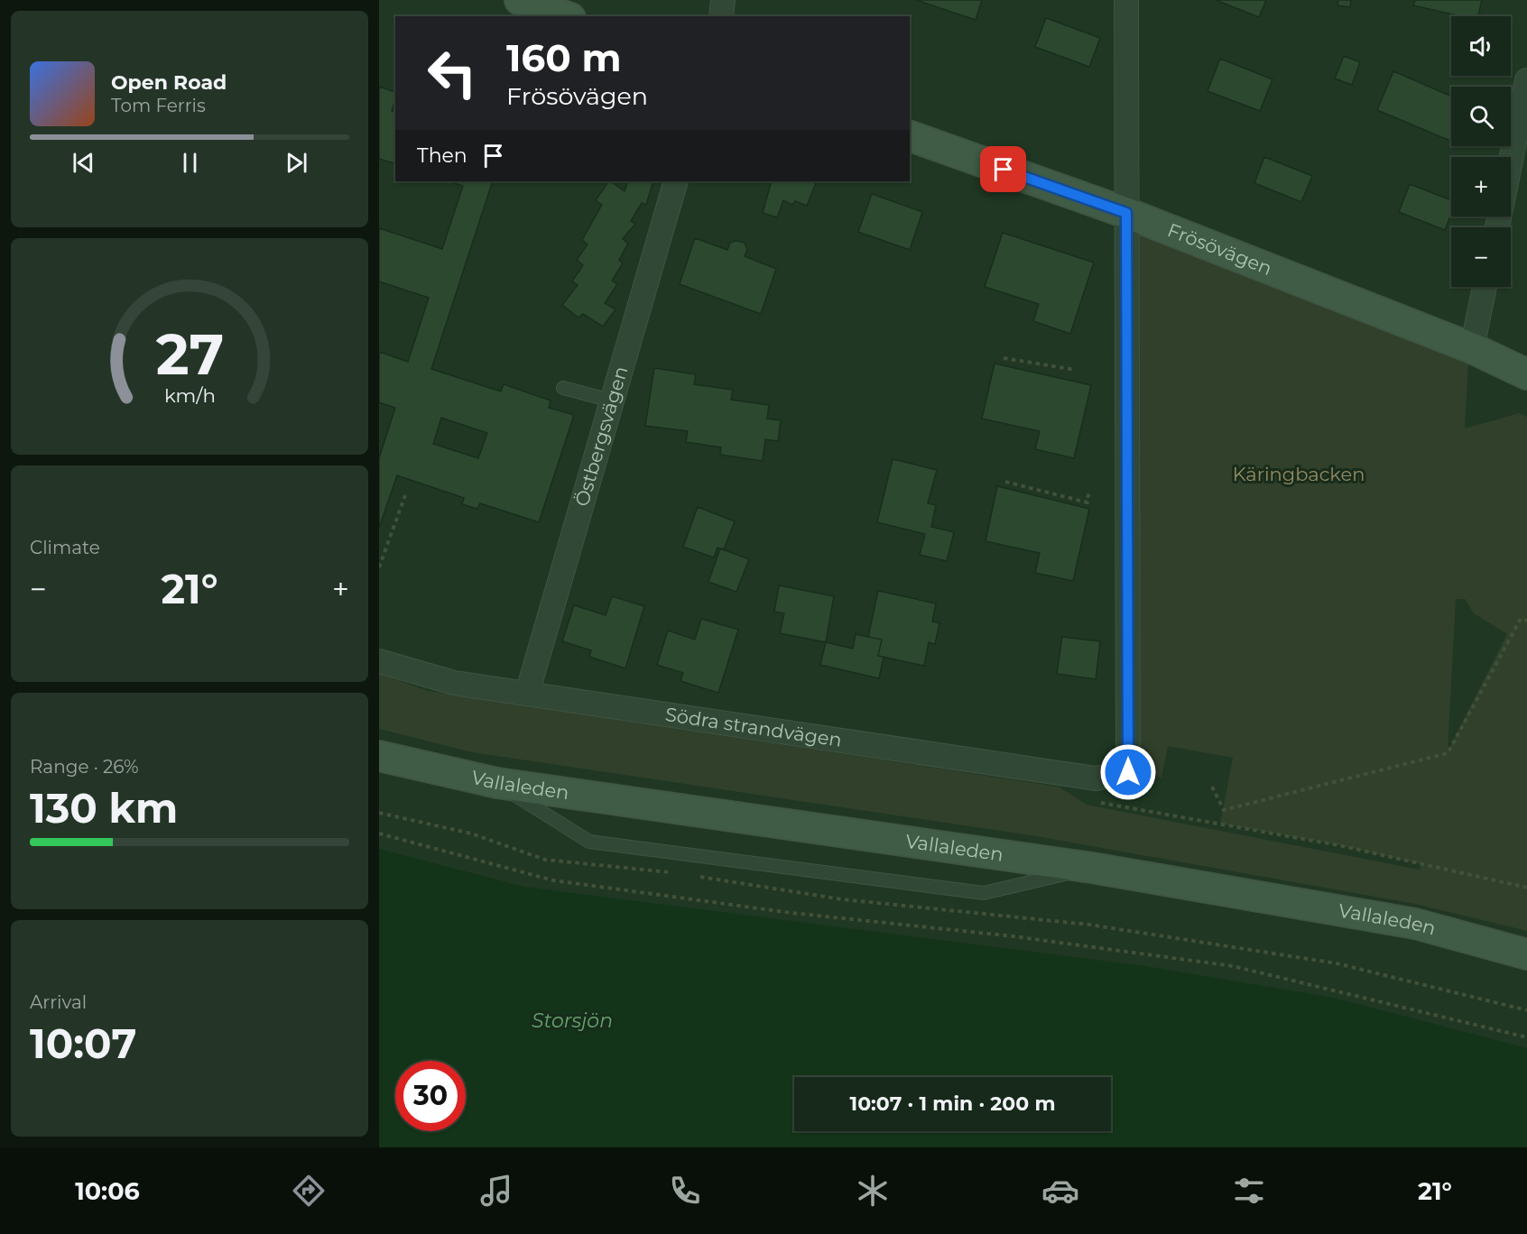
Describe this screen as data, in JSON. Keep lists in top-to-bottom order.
{
  "streets": {
    "main road": ["Frösövägen", "Vallaleden"],
    "street": ["Östbergsvägen", "Södra strandvägen"]
  },
  "crossings": [
    ["Frösövägen", "Södra strandvägen"],
    ["Östbergsvägen", "Södra strandvägen"]
  ],
  "water": ["Storsjön"],
  "parks": ["Käringbacken"],
  "page": {
    "map_buttons": ["+", "−"],
    "turn": ["160 m", "Frösövägen"],
    "song": ["Open Road", "Tom Ferris"],
    "then": "Then",
    "tile": [
      "Climate",
      ["Range · 26%", "130 km"],
      ["Arrival", "10:07"]
    ],
    "heat": ["−", "21°", "+"],
    "limit": "30",
    "trip": "10:07 · 1 min · 200 m",
    "tabs": ["10:06", "21°"],
    "gauge": ["27", "km/h"]
  }
}
